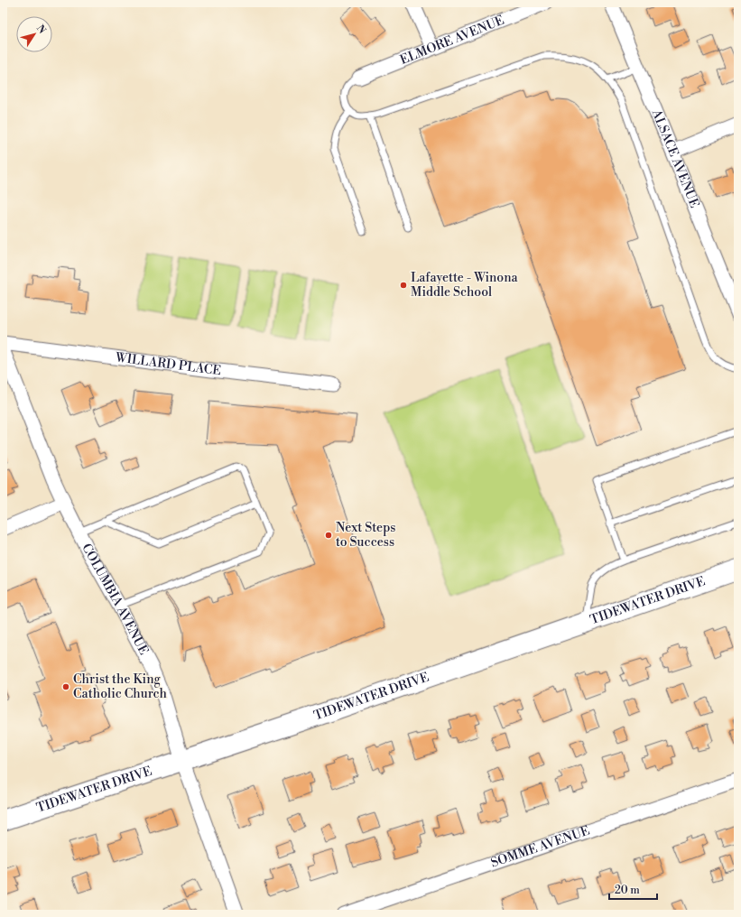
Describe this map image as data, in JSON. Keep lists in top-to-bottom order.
{
  "streets": {
    "highway": ["TIDEWATER DRIVE"],
    "street": [
      "ELMORE AVENUE",
      "ALSACE AVENUE",
      "WILLARD PLACE",
      "COLUMBIA AVENUE",
      "SOMME AVENUE"
    ]
  },
  "crossings": [
    ["COLUMBIA AVENUE", "TIDEWATER DRIVE"]
  ],
  "places": ["Lafayette - Winona Middle School", "Next Steps to Success", "Christ the King Catholic Church"],
  "scale_bar": "20 m",
  "north": "top right"
}
